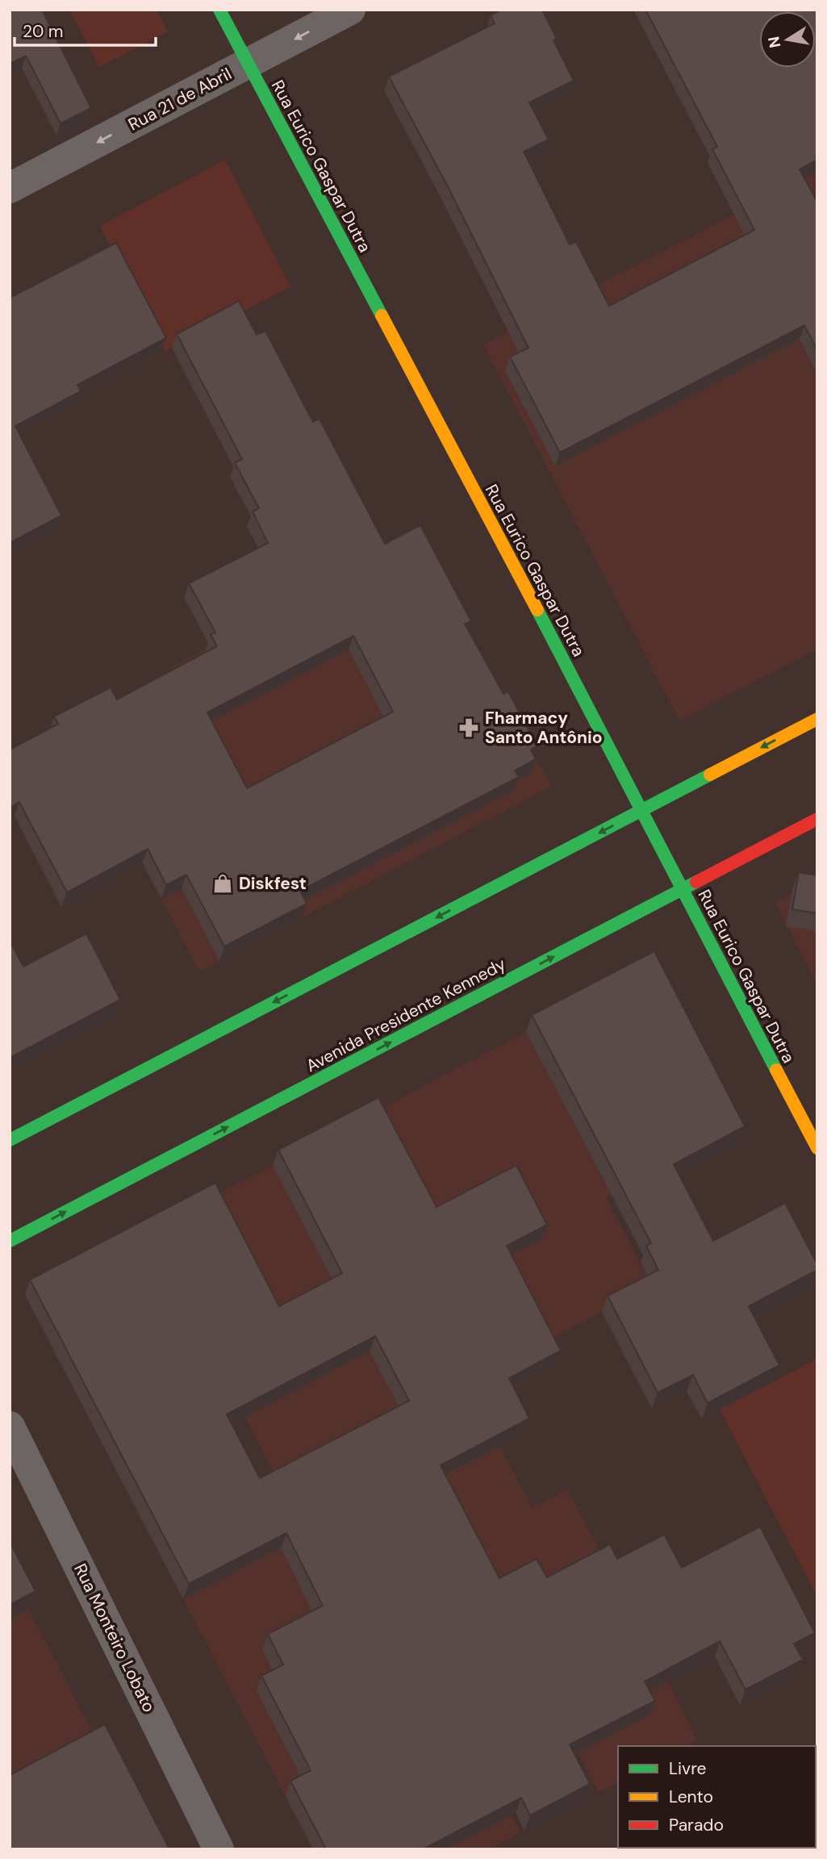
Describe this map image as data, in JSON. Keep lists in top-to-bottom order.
{
  "streets": {
    "main road": ["Rua Eurico Gaspar Dutra", "Avenida Presidente Kennedy"],
    "street": ["Rua 21 de Abril", "Rua Monteiro Lobato"]
  },
  "crossings": [
    ["Rua 21 de Abril", "Rua Eurico Gaspar Dutra"],
    ["Rua Eurico Gaspar Dutra", "Avenida Presidente Kennedy"]
  ],
  "one_way": ["Rua 21 de Abril"],
  "places": {
    "pharmacy": ["Fharmacy Santo Antônio"],
    "shop": ["Diskfest"]
  },
  "legend": ["Livre", "Lento", "Parado"],
  "scale_bar": "20 m",
  "north": "left"
}
